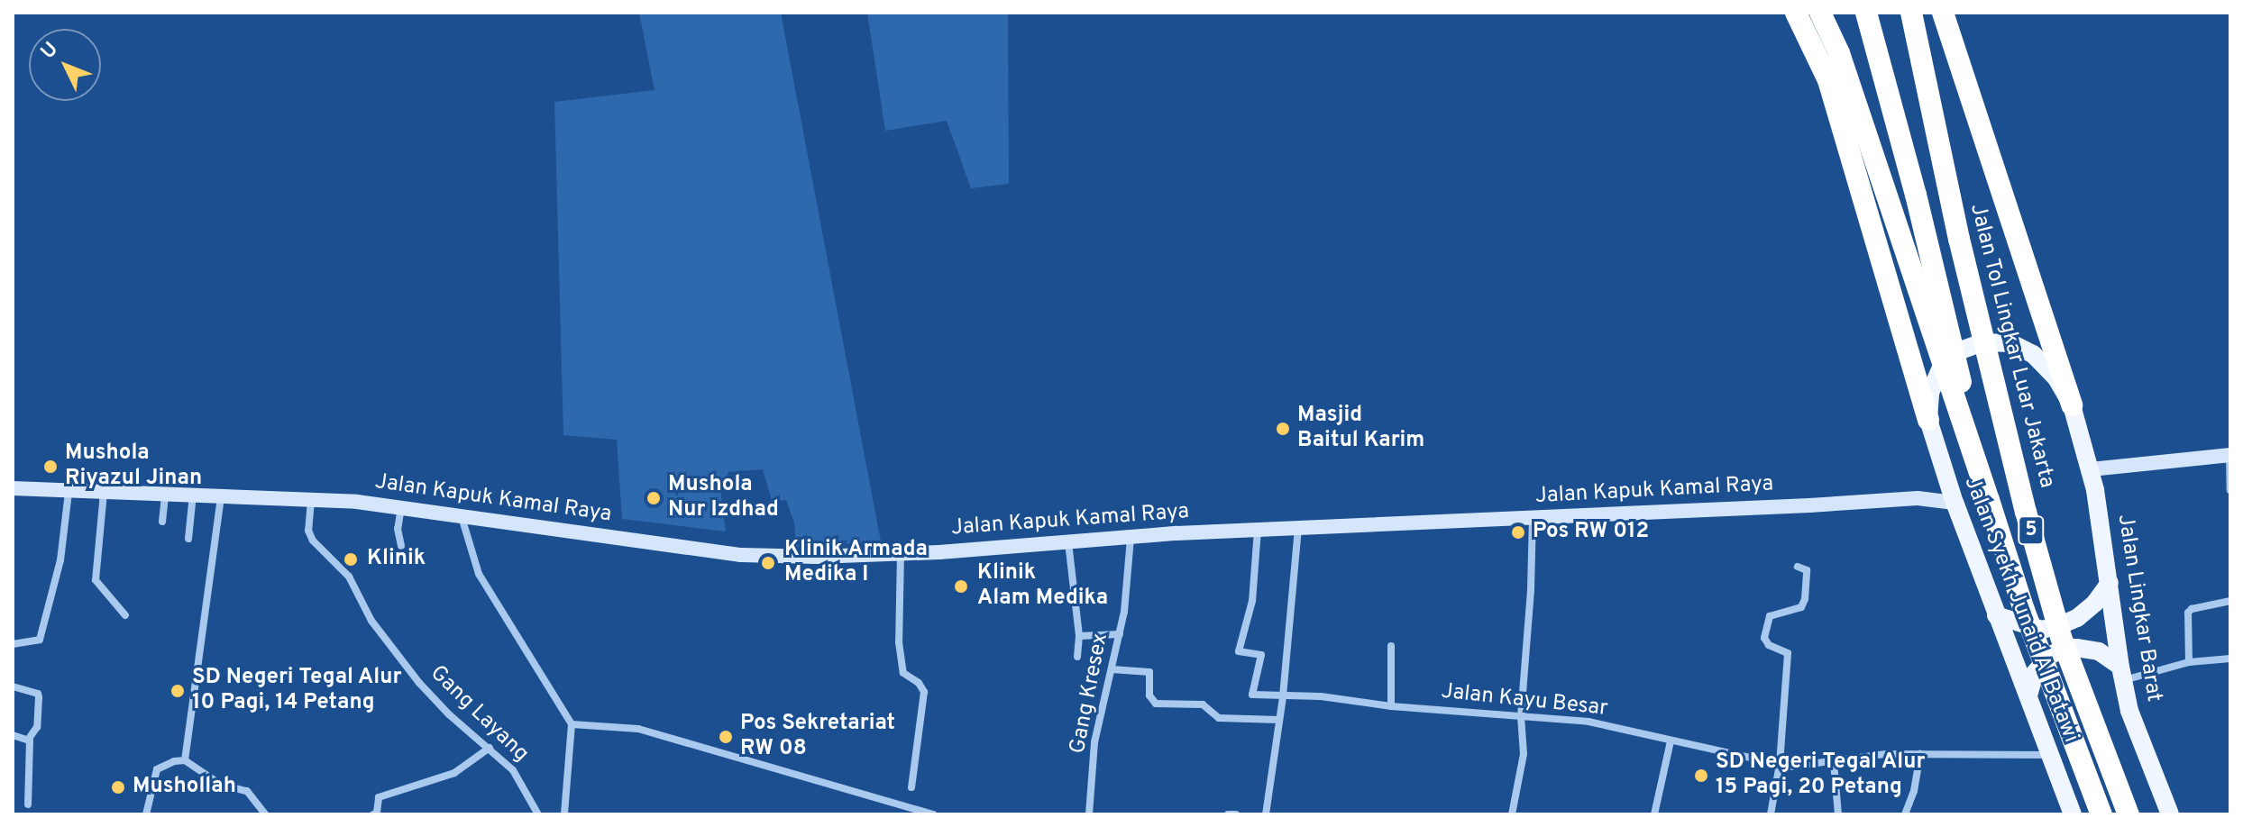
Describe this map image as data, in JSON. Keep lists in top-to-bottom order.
{
  "streets": {
    "highway": ["Jalan Tol Lingkar Luar Jakarta", "5"],
    "main road": ["Jalan Kapuk Kamal Raya", "Jalan Lingkar Barat", "Jalan Syekh Junaid Al Batawi"],
    "street": ["Gang Kresex", "Jalan Kayu Besar", "Gang Layang"]
  },
  "crossings": [
    ["Jalan Kapuk Kamal Raya", "Jalan Syekh Junaid Al Batawi"],
    ["Jalan Kapuk Kamal Raya", "Gang Kresex"],
    ["Jalan Kapuk Kamal Raya", "Jalan Kayu Besar"],
    ["Jalan Kapuk Kamal Raya", "Gang Layang"],
    ["Jalan Lingkar Barat", "Jalan Syekh Junaid Al Batawi"],
    ["Jalan Syekh Junaid Al Batawi", "Jalan Kayu Besar"]
  ],
  "places": [
    "Masjid Baitul Karim",
    "Mushola Riyazul Jinan",
    "Mushola Nur Izdhad",
    "Pos RW 012",
    "Klinik",
    "Klinik Armada Medika I",
    "Klinik Alam Medika",
    "SD Negeri Tegal Alur 10 Pagi, 14 Petang",
    "Pos Sekretariat RW 08",
    "SD Negeri Tegal Alur 15 Pagi, 20 Petang",
    "Mushollah"
  ],
  "north": "top left"
}
